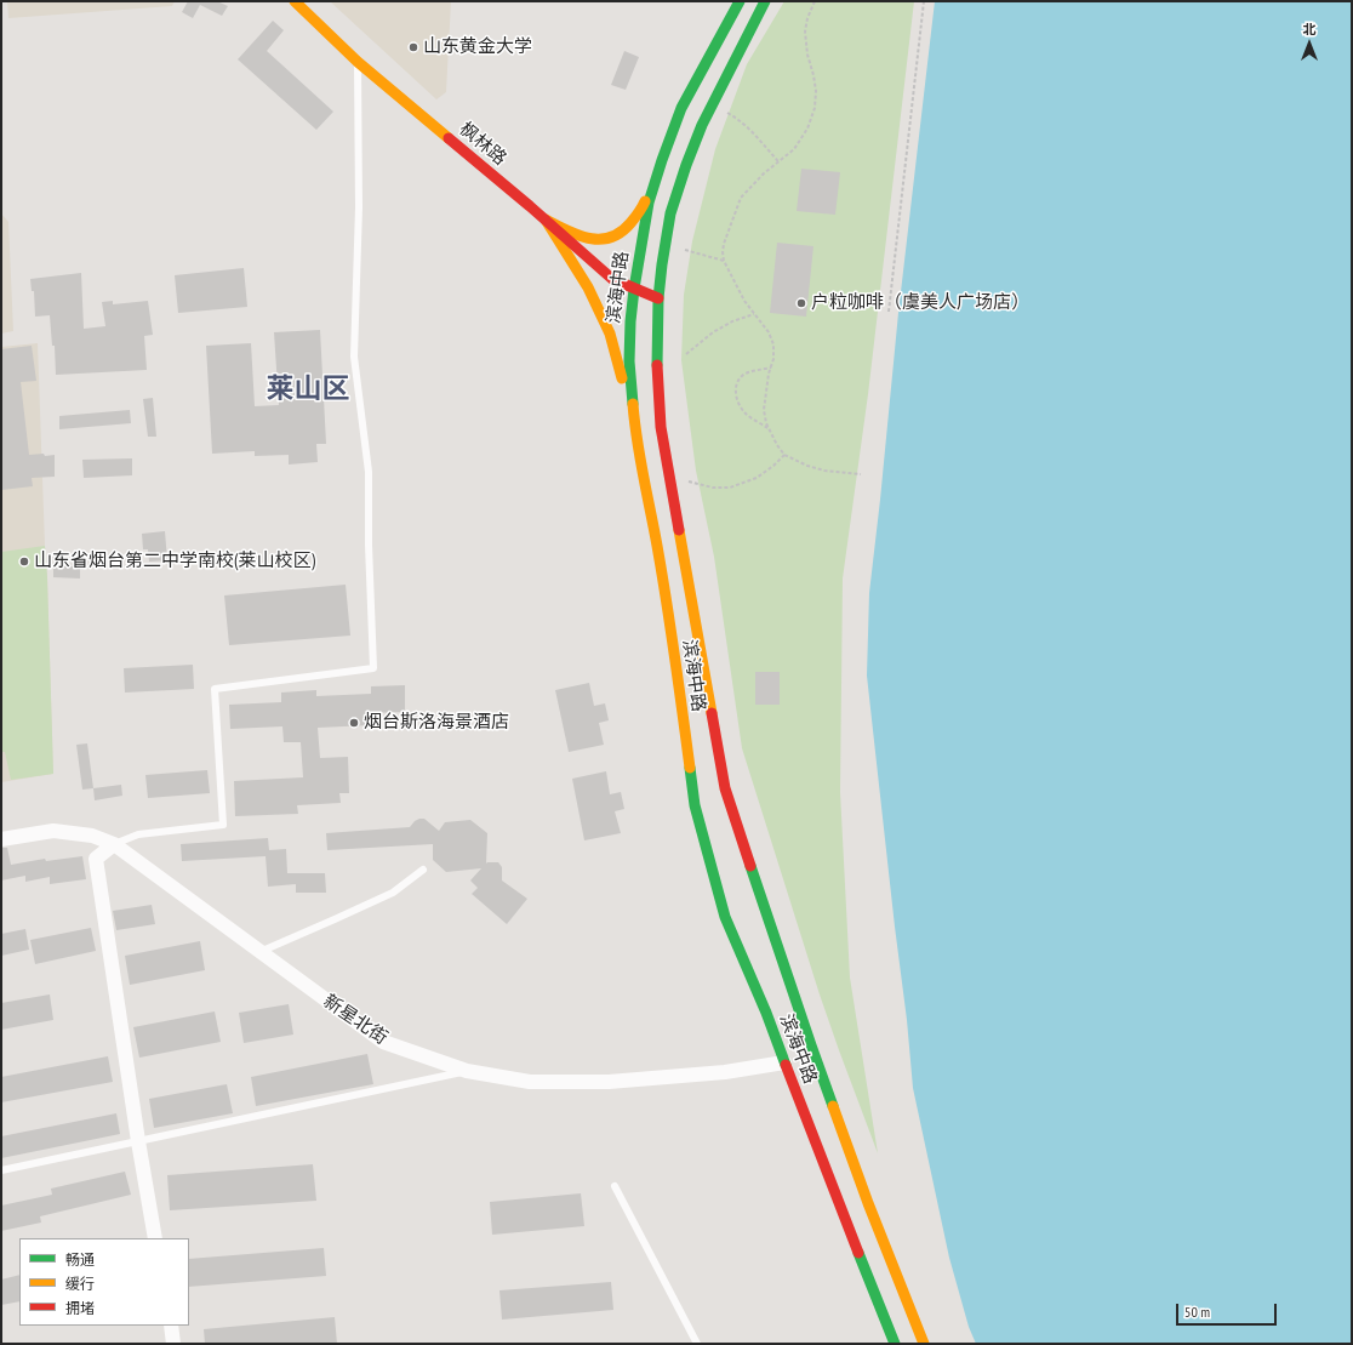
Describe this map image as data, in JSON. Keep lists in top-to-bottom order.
{
  "streets": {
    "main road": ["枫林路", "滨海中路"],
    "street": ["新星北街"]
  },
  "crossings": [
    ["枫林路", "滨海中路"],
    ["滨海中路", "新星北街"]
  ],
  "districts": ["莱山区"],
  "places": [
    "山东黄金大学",
    "户粒咖啡（虞美人广场店）",
    "山东省烟台第二中学南校(莱山校区)",
    "烟台斯洛海景酒店"
  ],
  "legend": ["畅通", "缓行", "拥堵"],
  "scale_bar": "50 m",
  "north": "top"
}
